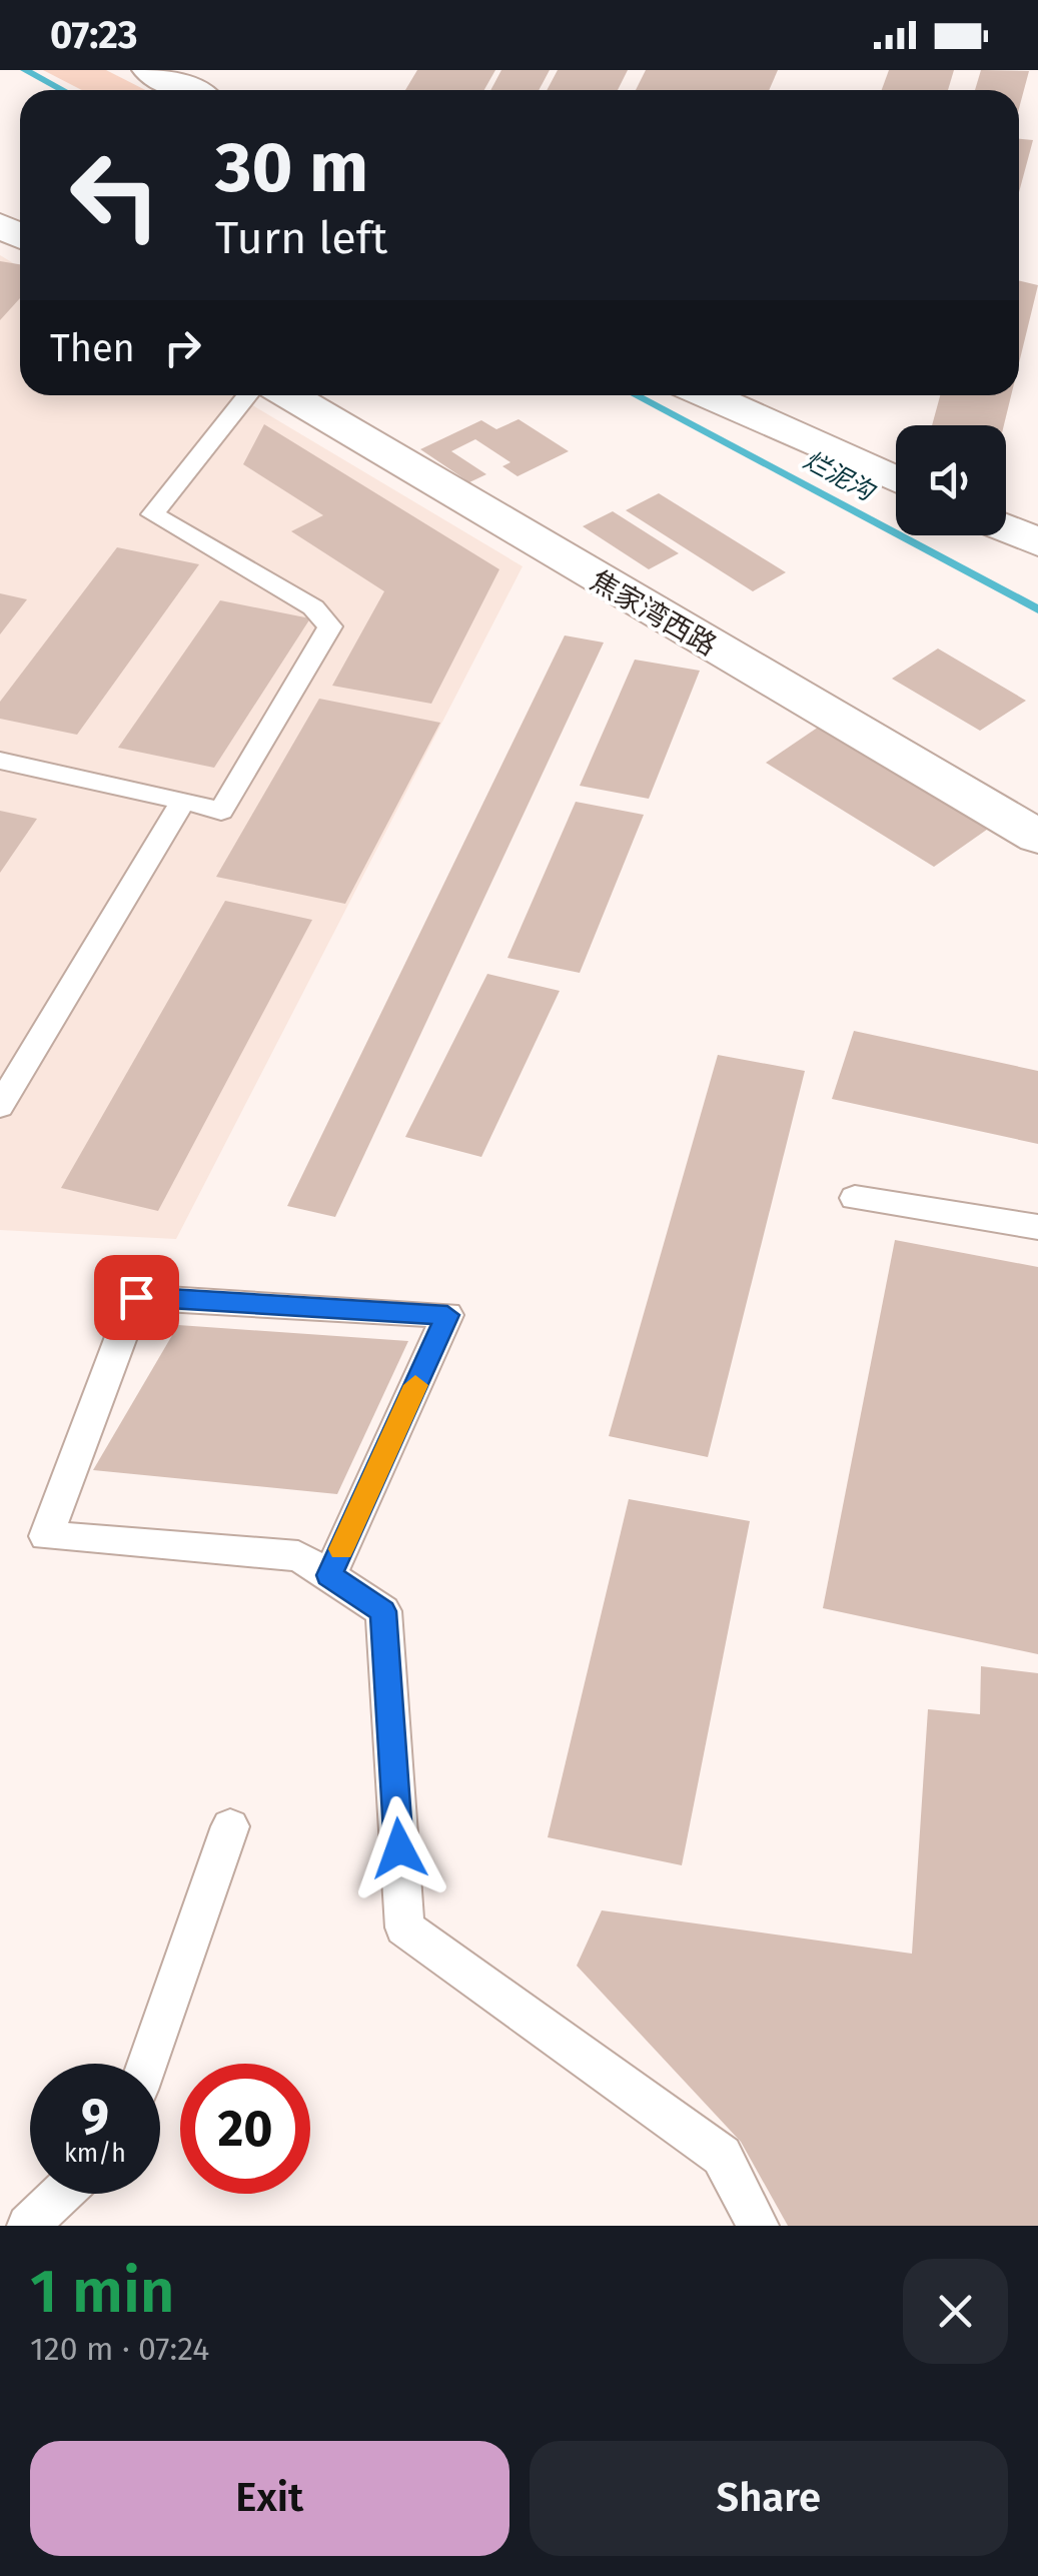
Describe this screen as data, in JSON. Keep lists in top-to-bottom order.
{
  "streets": {
    "street": ["焦家湾西路"]
  },
  "water": ["烂泥沟"],
  "page": {
    "status": "07:23",
    "turn": ["30 m", "Turn left"],
    "then": "Then",
    "speed": "9 km/h",
    "limit": "20",
    "heading": ["1 min", "120 m · 07:24"],
    "buttons": ["Exit", "Share"]
  }
}
